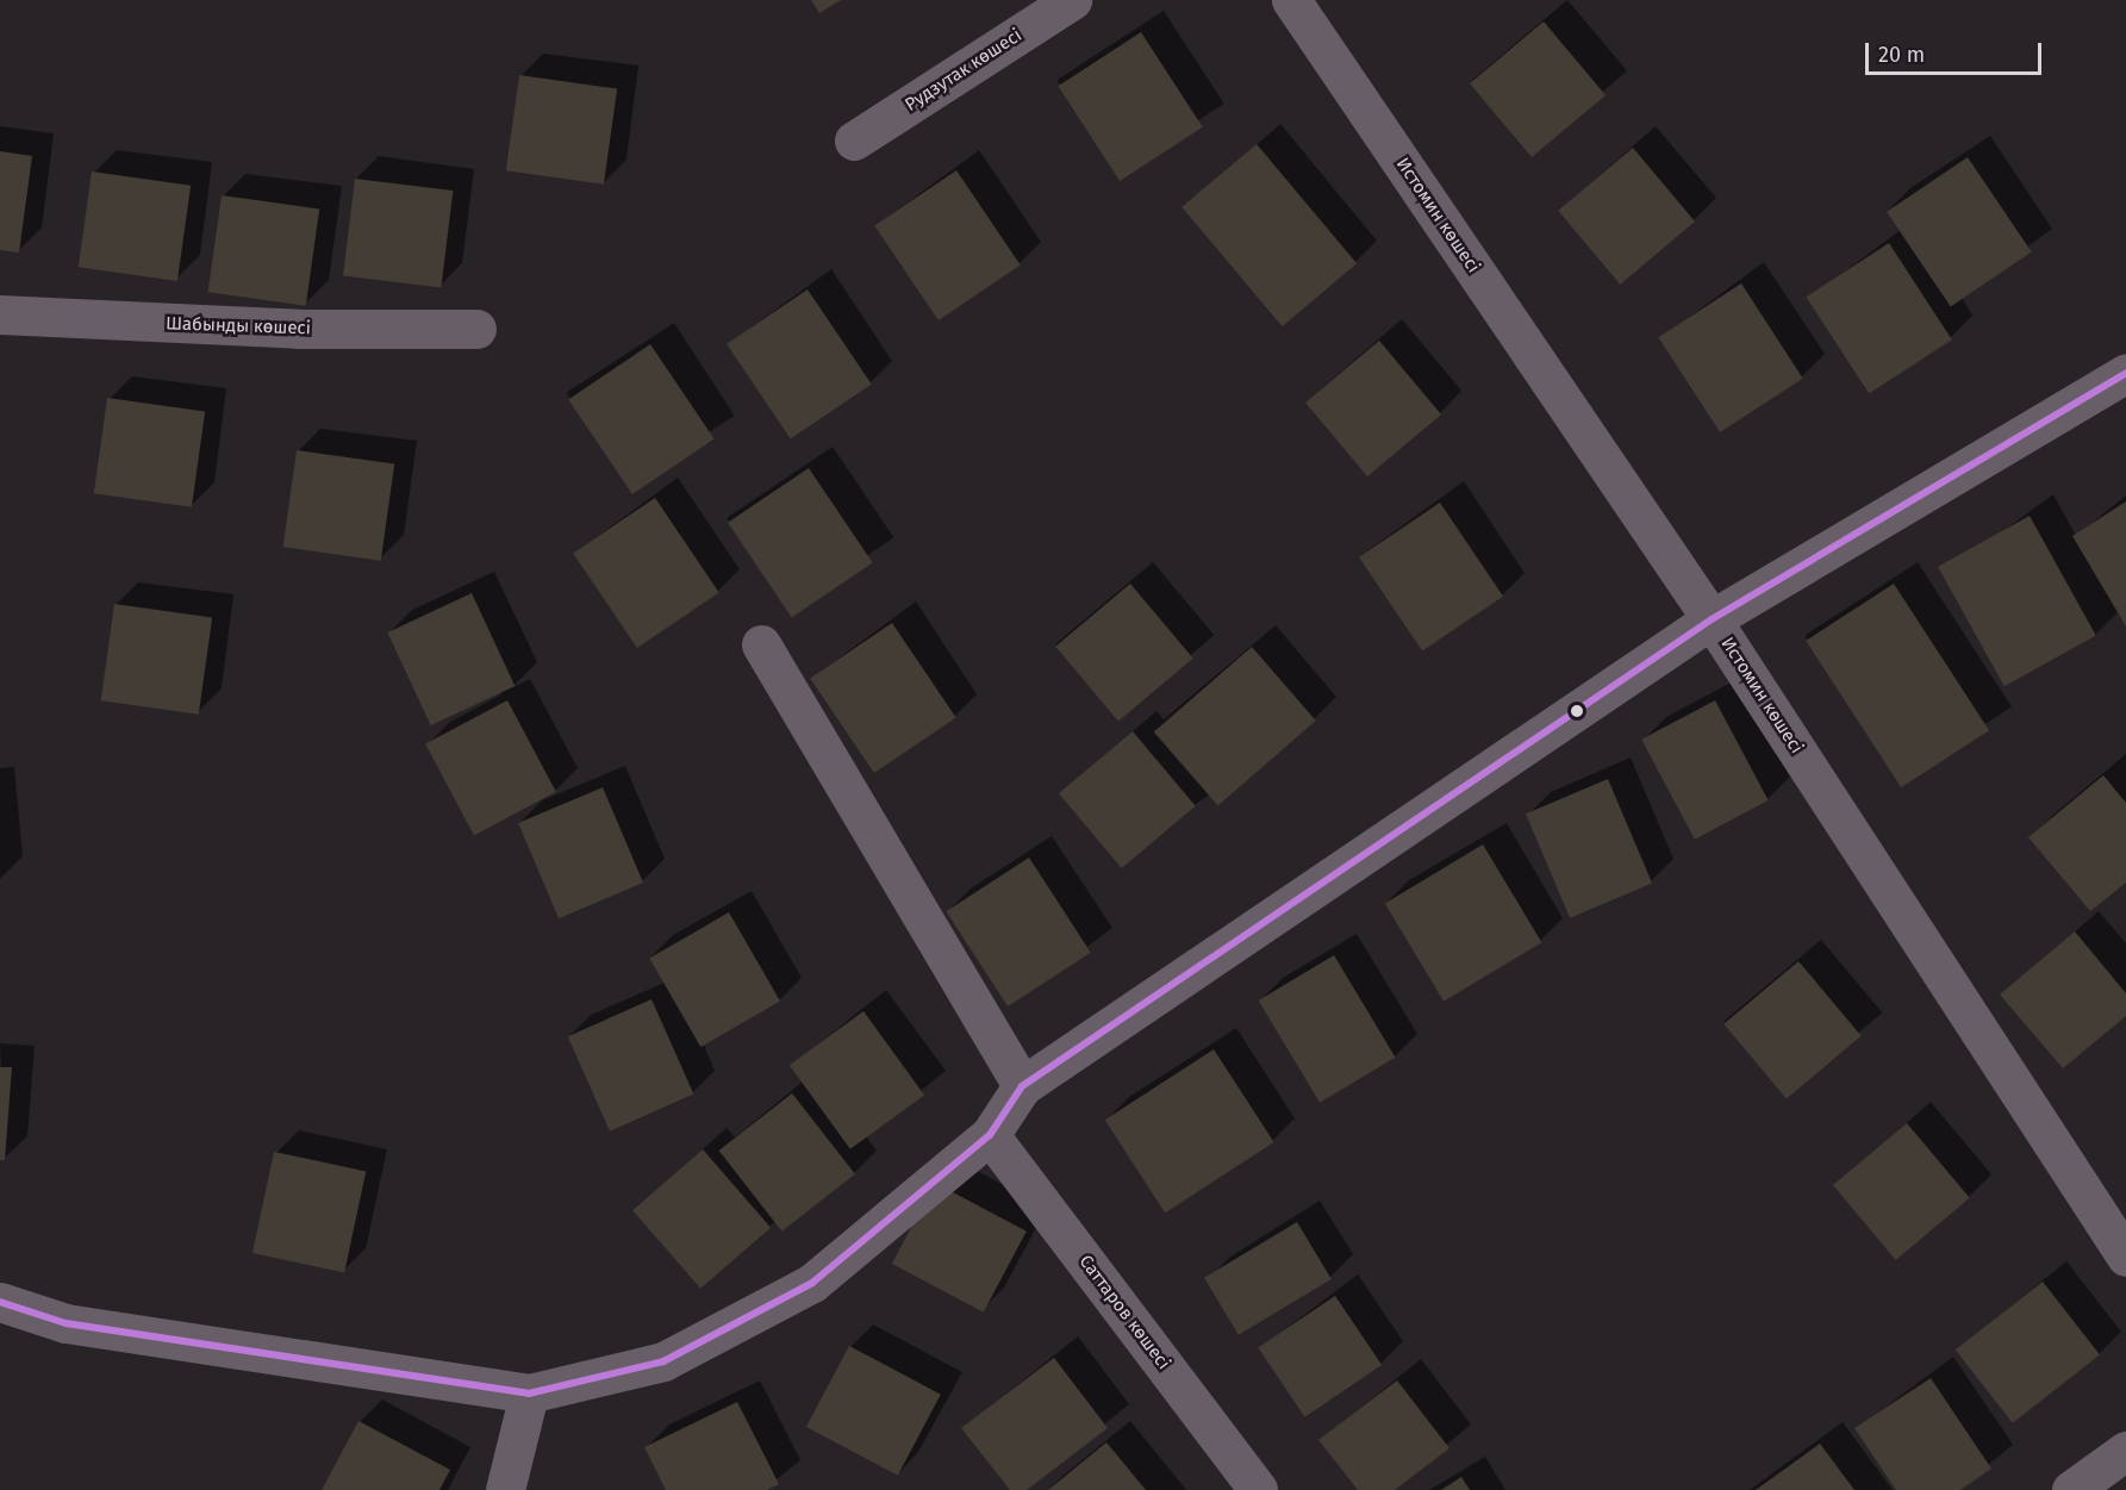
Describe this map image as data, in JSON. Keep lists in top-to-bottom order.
{
  "streets": {
    "street": [
      "Рудзутак көшесі",
      "Истомин көшесі",
      "Шабынды көшесі",
      "Саттаров көшесі"
    ]
  },
  "scale_bar": "20 m"
}
